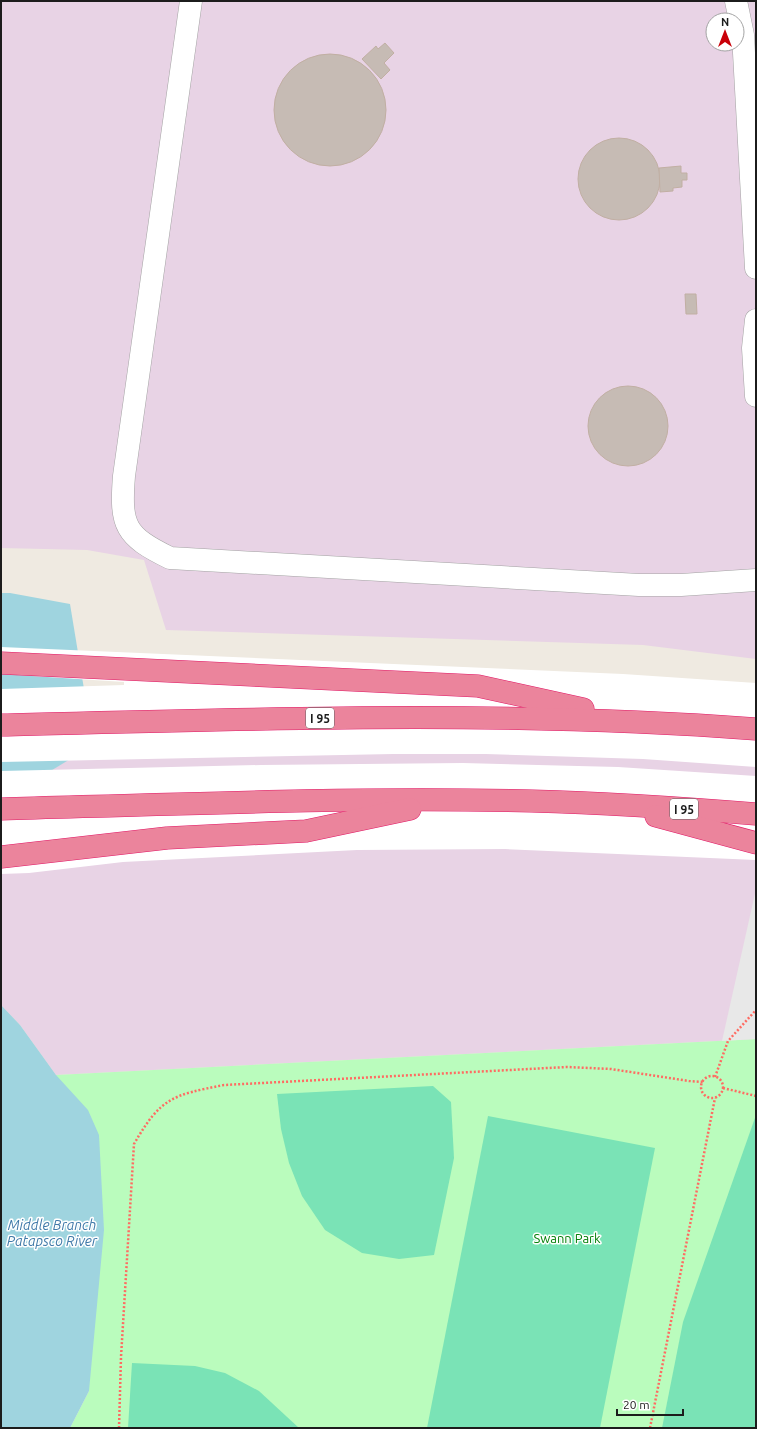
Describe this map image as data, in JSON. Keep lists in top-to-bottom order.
{
  "streets": {
    "highway": ["I 95"]
  },
  "water": ["Middle Branch Patapsco River"],
  "parks": ["Swann Park"],
  "scale_bar": "20 m",
  "north": "top"
}
